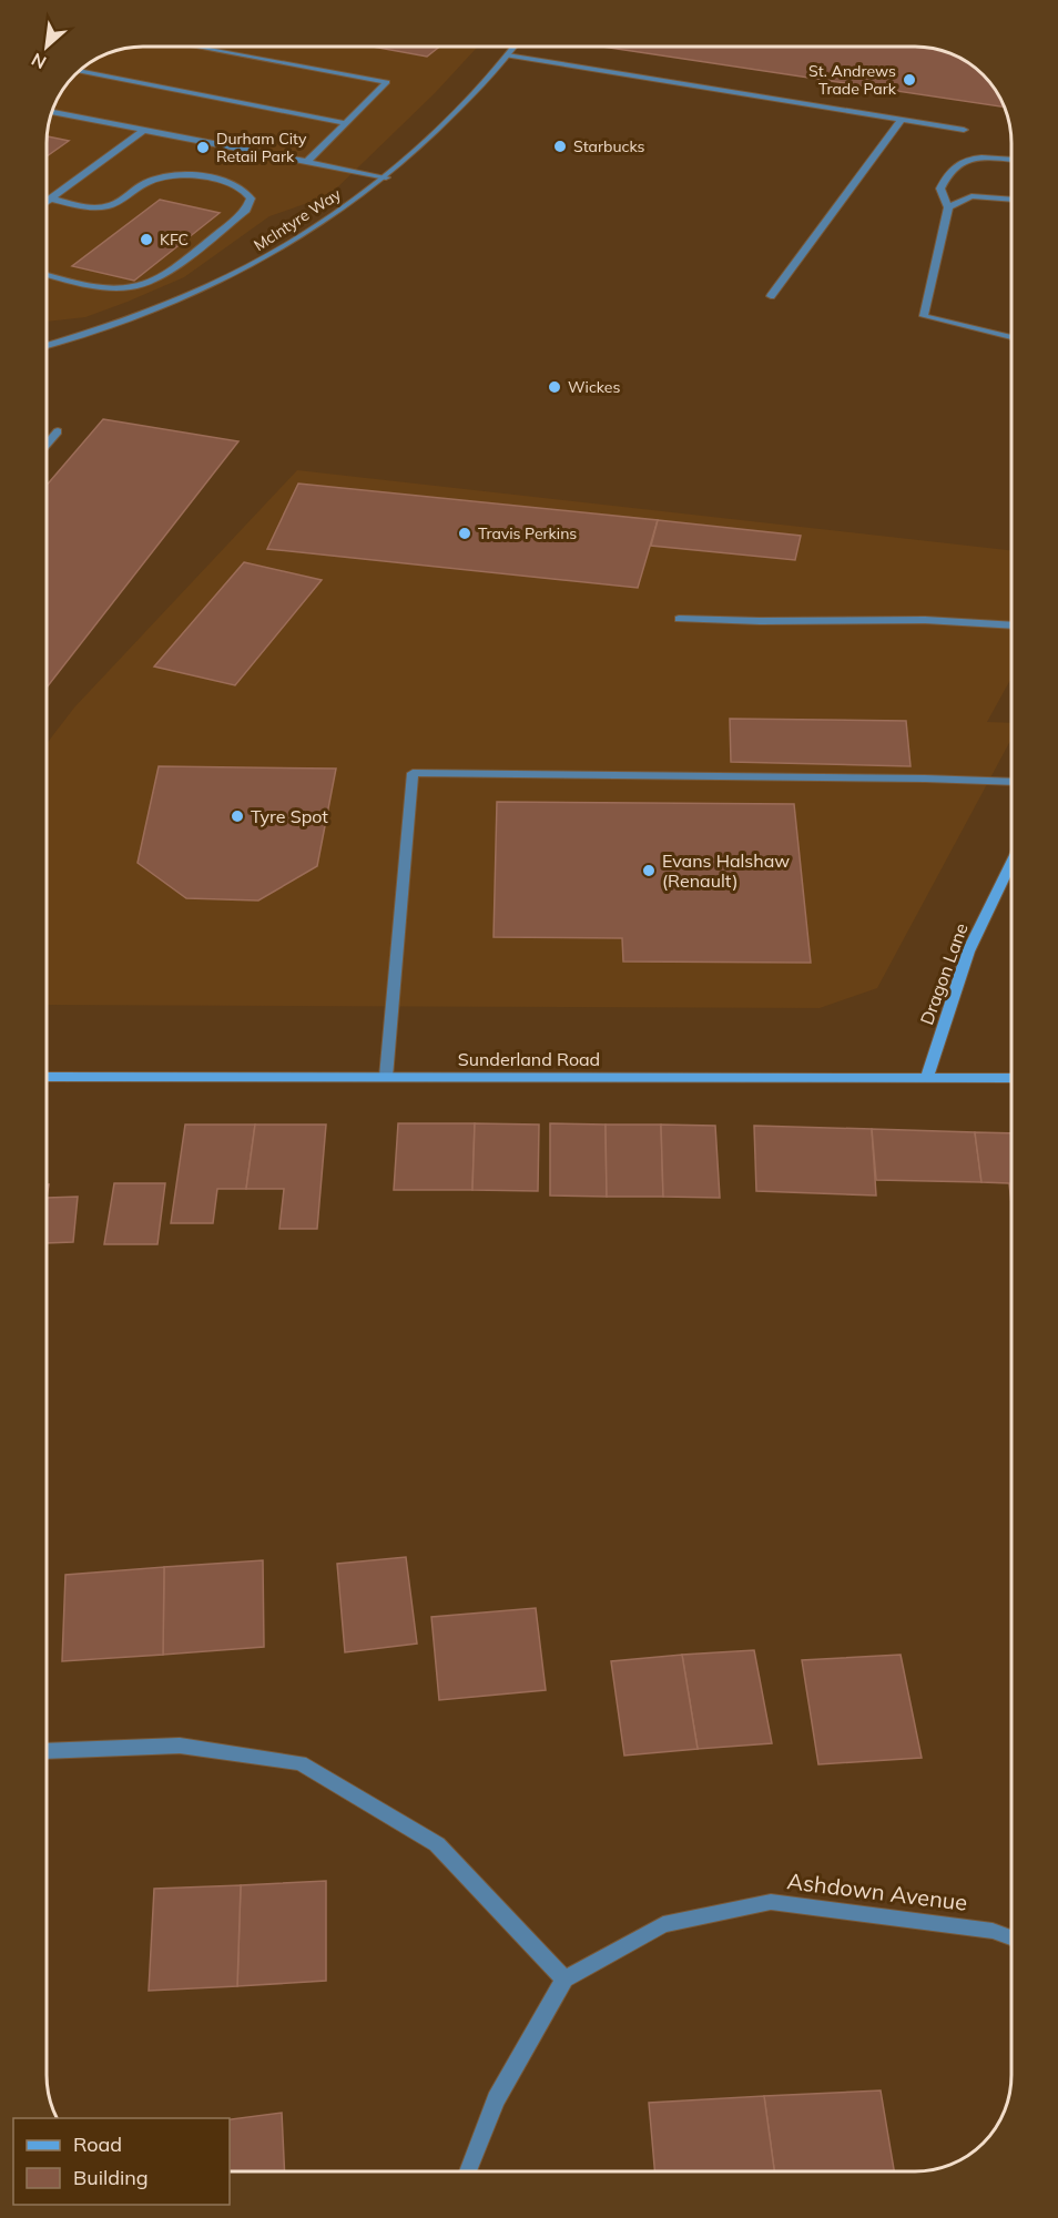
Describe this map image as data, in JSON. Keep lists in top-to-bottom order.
{
  "streets": {
    "street": [
      "McIntyre Way",
      "Dragon Lane",
      "Sunderland Road",
      "Ashdown Avenue"
    ]
  },
  "crossings": [
    ["Dragon Lane", "Sunderland Road"]
  ],
  "places": [
    "St. Andrews Trade Park",
    "Starbucks",
    "Durham City Retail Park",
    "KFC",
    "Wickes",
    "Travis Perkins",
    "Tyre Spot",
    "Evans Halshaw (Renault)"
  ],
  "legend": ["Road", "Building"],
  "north": "bottom left"
}
